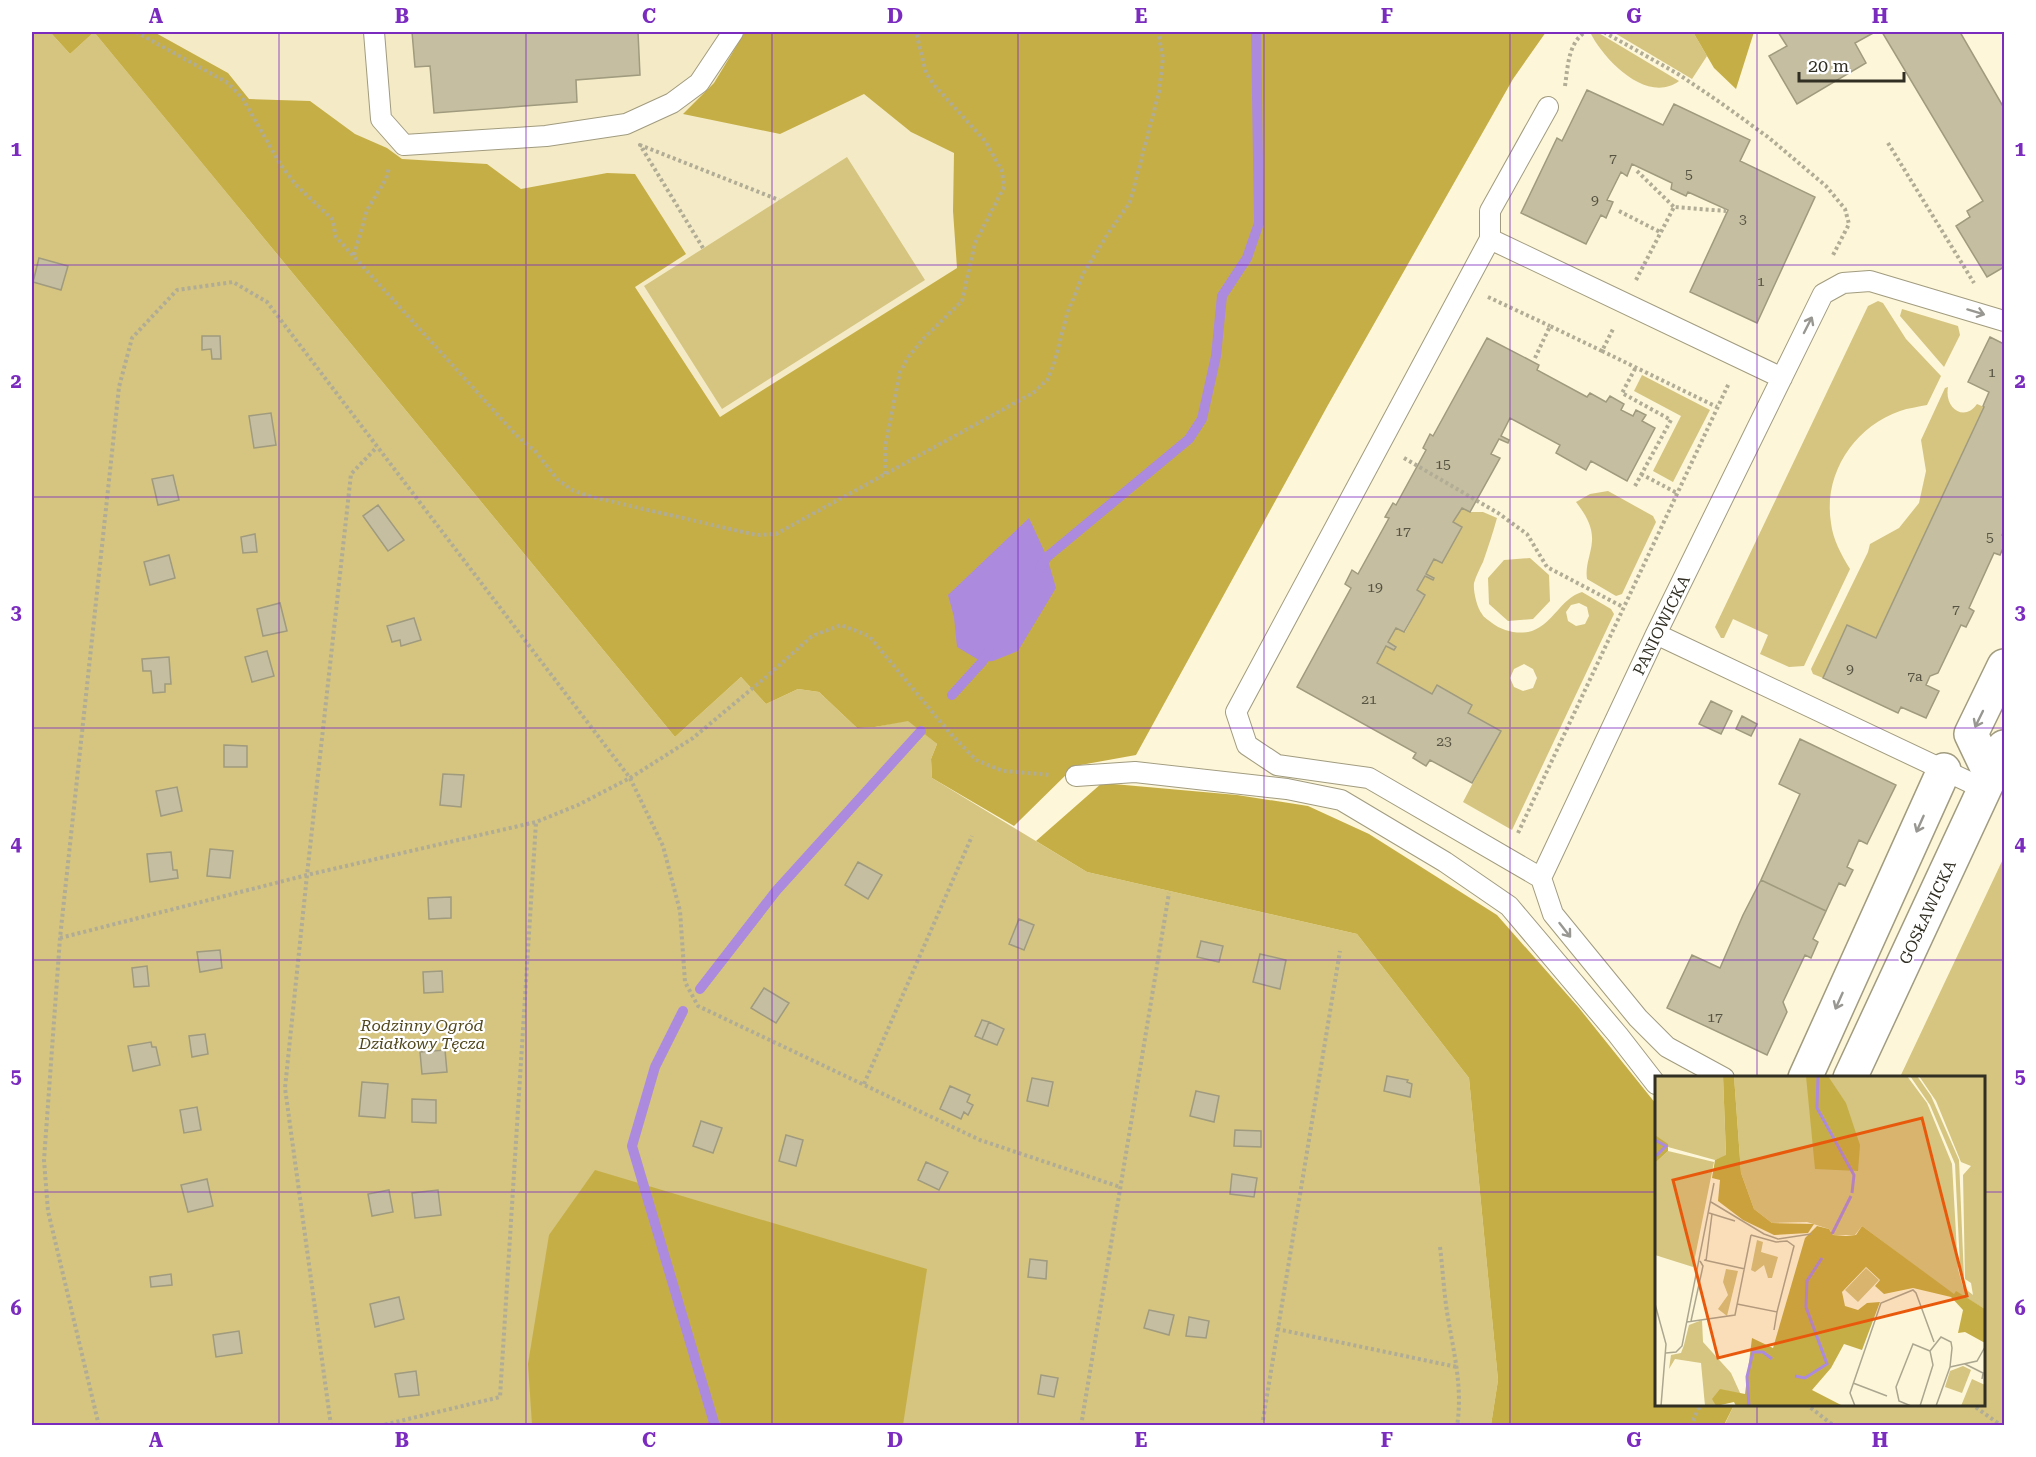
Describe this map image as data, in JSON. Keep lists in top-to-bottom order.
{
  "streets": {
    "street": ["GOSŁAWICKA"],
    "lane": ["PANIOWICKA"]
  },
  "parks": ["Rodzinny Ogród Działkowy Tęcza"],
  "house_numbers": [
    "7",
    "5",
    "9",
    "3",
    "1",
    "1",
    "15",
    "17",
    "5",
    "19",
    "7",
    "9",
    "7a",
    "21",
    "23",
    "17"
  ],
  "scale_bar": "20 m",
  "grid": {
    "columns": [
      "A",
      "B",
      "C",
      "D",
      "E",
      "F",
      "G",
      "H"
    ],
    "rows": [
      "1",
      "2",
      "3",
      "4",
      "5",
      "6"
    ]
  }
}
